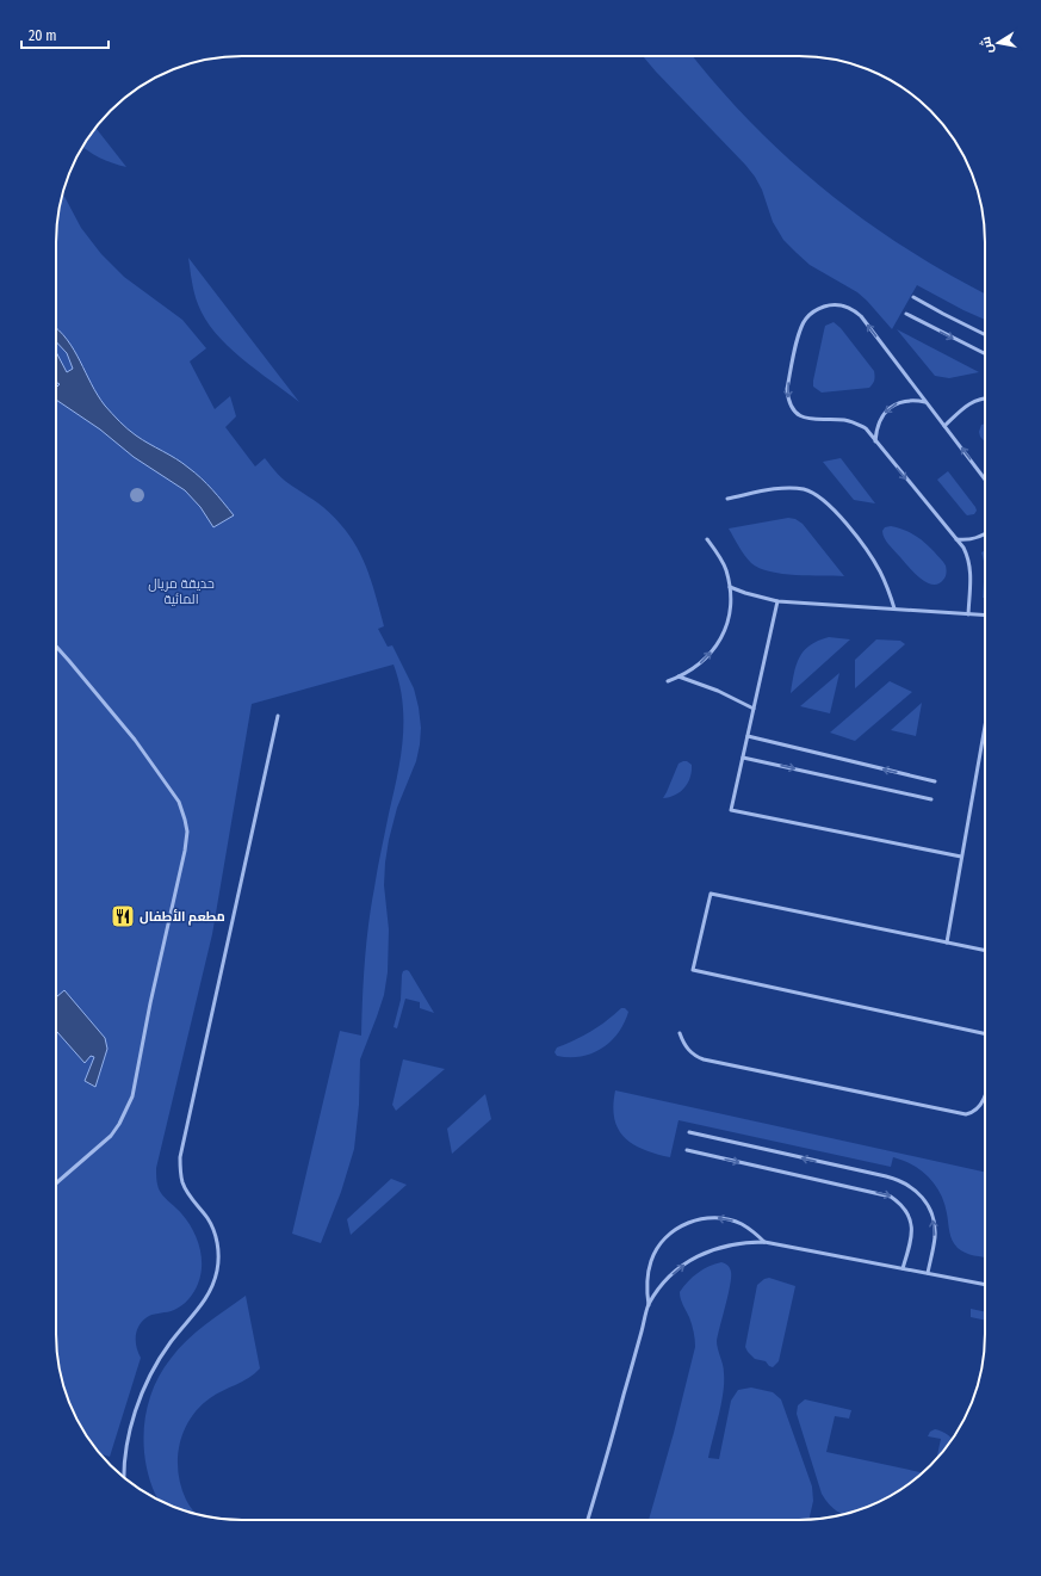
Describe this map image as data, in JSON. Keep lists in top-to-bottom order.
{
  "parks": ["حديقة مريال المائية"],
  "places": {
    "restaurant": ["مطعم الأطفال"]
  },
  "scale_bar": "20 m",
  "north": "left"
}
